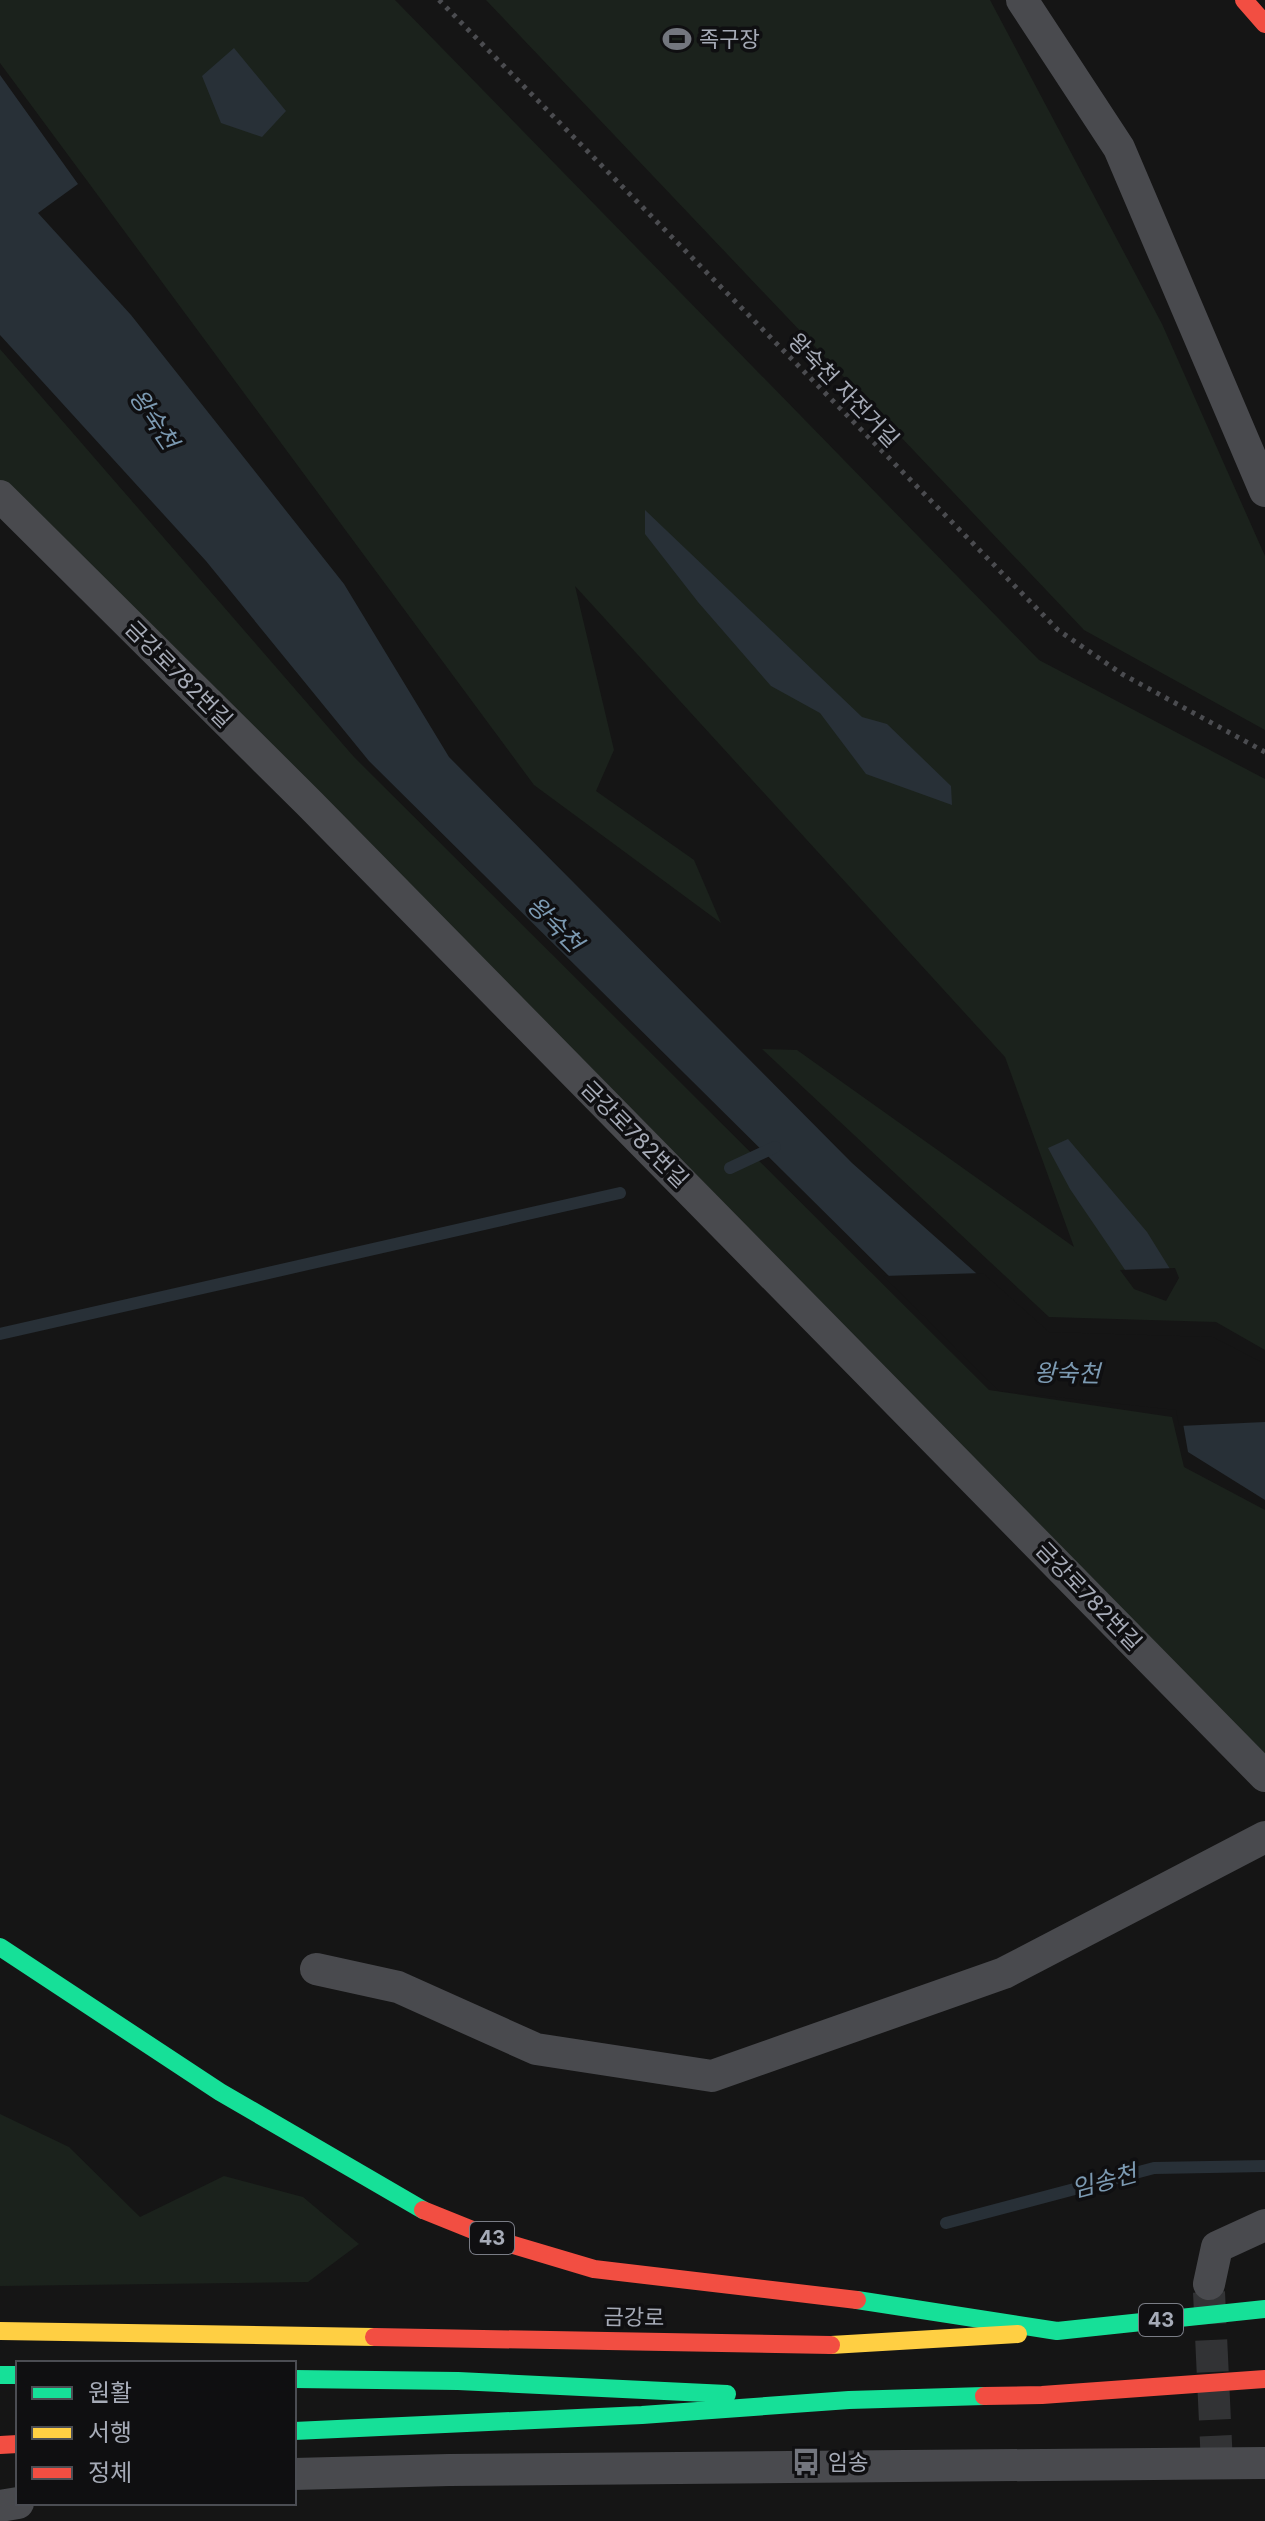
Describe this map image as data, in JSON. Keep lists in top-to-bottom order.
{
  "streets": {
    "main road": ["43", "금강로"],
    "street": ["금강로782번길"],
    "path": ["왕숙천 자전거길"]
  },
  "crossings": [
    ["43", "금강로"]
  ],
  "water": ["왕숙천", "임송천"],
  "places": {
    "sports": ["족구장"],
    "bus stop": ["임송"]
  },
  "legend": ["원활", "서행", "정체"]
}
